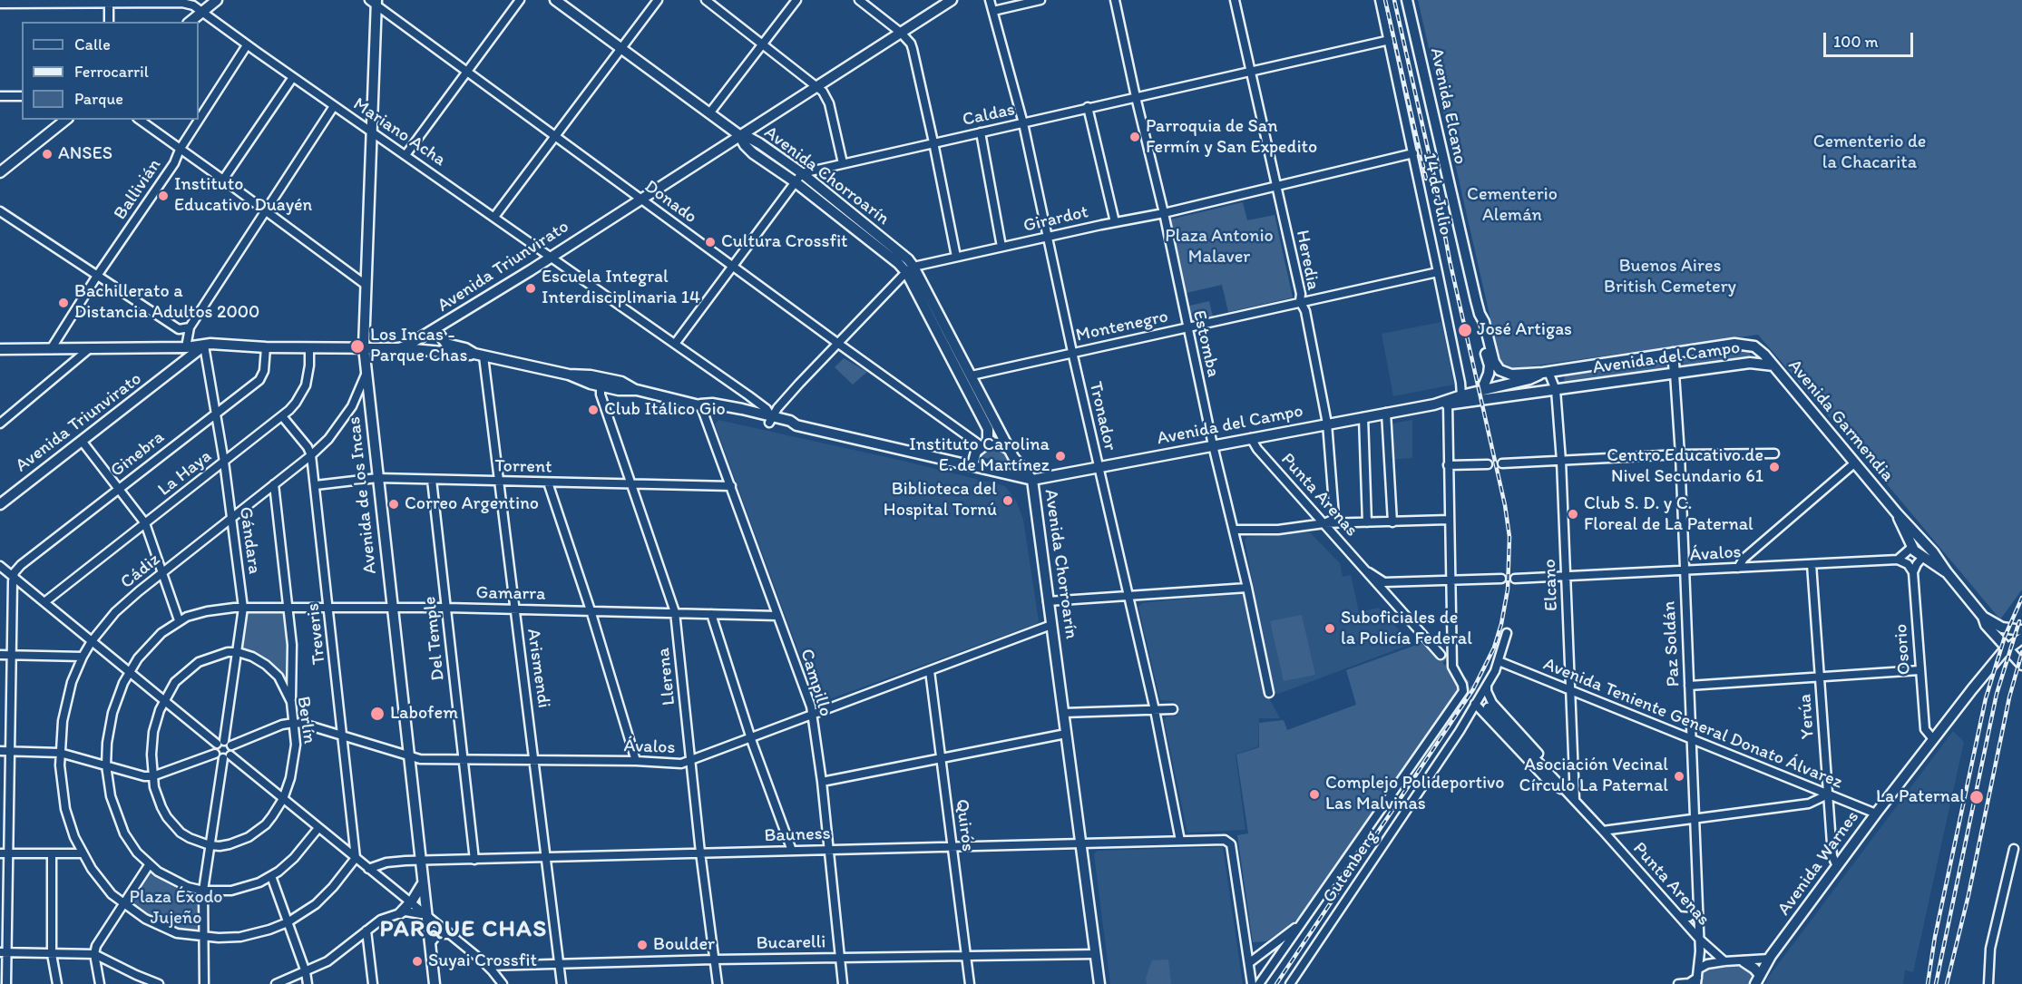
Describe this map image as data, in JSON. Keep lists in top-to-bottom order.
{
  "streets": {
    "main road": [
      "Avenida Elcano",
      "Avenida Chorroarín",
      "Avenida Triunvirato",
      "Avenida del Campo",
      "Avenida Garmendia",
      "Avenida de los Incas",
      "Avenida Warnes"
    ],
    "street": [
      "Caldas",
      "Mariano Acha",
      "Ballivián",
      "14 de Julio",
      "Donado",
      "Girardot",
      "Heredia",
      "Montenegro",
      "Estomba",
      "Tronador",
      "Ginebra",
      "Torrent",
      "La Haya",
      "Punta Arenas",
      "Gándara",
      "Ávalos",
      "Cádiz",
      "Elcano",
      "Gamarra",
      "Treveris",
      "Del Temple",
      "Paz Soldán",
      "Osorio",
      "Arismendi",
      "Llerena",
      "Campillo",
      "Yerúa",
      "Berlín",
      "Avenida Teniente General Donato Álvarez",
      "Quirós",
      "Bauness",
      "Gutenberg",
      "Bucarelli"
    ]
  },
  "crossings": [
    ["Avenida Elcano", "Avenida del Campo"],
    ["Caldas", "Avenida Chorroarín"],
    ["Caldas", "14 de Julio"],
    ["Caldas", "Heredia"],
    ["Caldas", "Estomba"],
    ["Caldas", "Tronador"],
    ["Mariano Acha", "Ballivián"],
    ["Mariano Acha", "Avenida Triunvirato"],
    ["Mariano Acha", "Avenida de los Incas"],
    ["Avenida Chorroarín", "Donado"],
    ["Avenida Chorroarín", "Girardot"],
    ["Avenida Chorroarín", "Avenida Triunvirato"],
    ["Avenida Chorroarín", "Montenegro"],
    ["Avenida Chorroarín", "Avenida del Campo"],
    ["Avenida Chorroarín", "Ávalos"],
    ["Avenida Chorroarín", "Bauness"],
    ["Avenida Chorroarín", "Bucarelli"],
    ["14 de Julio", "Girardot"],
    ["14 de Julio", "Montenegro"],
    ["14 de Julio", "Avenida del Campo"],
    ["Donado", "Avenida Triunvirato"],
    ["Donado", "Avenida de los Incas"],
    ["Girardot", "Heredia"],
    ["Girardot", "Estomba"],
    ["Girardot", "Tronador"],
    ["Heredia", "Montenegro"],
    ["Heredia", "Avenida del Campo"],
    ["Heredia", "Punta Arenas"],
    ["Avenida Triunvirato", "Ginebra"],
    ["Avenida Triunvirato", "La Haya"],
    ["Avenida Triunvirato", "Avenida de los Incas"],
    ["Avenida Triunvirato", "Gándara"],
    ["Montenegro", "Estomba"],
    ["Montenegro", "Tronador"],
    ["Estomba", "Avenida del Campo"],
    ["Avenida del Campo", "Tronador"],
    ["Avenida del Campo", "Avenida Garmendia"],
    ["Avenida del Campo", "Punta Arenas"],
    ["Avenida del Campo", "Elcano"],
    ["Avenida del Campo", "Paz Soldán"],
    ["Tronador", "Bauness"],
    ["Avenida Garmendia", "Avenida Warnes"],
    ["Ginebra", "Gándara"],
    ["Torrent", "Avenida de los Incas"],
    ["Torrent", "Treveris"],
    ["Torrent", "Del Temple"],
    ["Torrent", "Arismendi"],
    ["Torrent", "Llerena"],
    ["Torrent", "Campillo"],
    ["La Haya", "Gándara"],
    ["La Haya", "Treveris"],
    ["Avenida de los Incas", "Ávalos"],
    ["Avenida de los Incas", "Cádiz"],
    ["Avenida de los Incas", "Gamarra"],
    ["Avenida de los Incas", "Bauness"],
    ["Punta Arenas", "Elcano"],
    ["Punta Arenas", "Paz Soldán"],
    ["Punta Arenas", "Gutenberg"],
    ["Gándara", "Cádiz"],
    ["Gándara", "Gamarra"],
    ["Gándara", "Berlín"],
    ["Ávalos", "Elcano"],
    ["Ávalos", "Treveris"],
    ["Ávalos", "Del Temple"],
    ["Ávalos", "Paz Soldán"],
    ["Ávalos", "Arismendi"],
    ["Ávalos", "Llerena"],
    ["Ávalos", "Campillo"],
    ["Ávalos", "Yerúa"],
    ["Ávalos", "Berlín"],
    ["Ávalos", "Quirós"],
    ["Cádiz", "Treveris"],
    ["Elcano", "Avenida Teniente General Donato Álvarez"],
    ["Gamarra", "Treveris"],
    ["Gamarra", "Del Temple"],
    ["Gamarra", "Arismendi"],
    ["Gamarra", "Llerena"],
    ["Gamarra", "Campillo"],
    ["Del Temple", "Bauness"],
    ["Paz Soldán", "Avenida Teniente General Donato Álvarez"],
    ["Osorio", "Avenida Warnes"],
    ["Arismendi", "Bauness"],
    ["Arismendi", "Bucarelli"],
    ["Llerena", "Bauness"],
    ["Llerena", "Bucarelli"],
    ["Campillo", "Bauness"],
    ["Campillo", "Bucarelli"],
    ["Yerúa", "Avenida Teniente General Donato Álvarez"],
    ["Yerúa", "Avenida Warnes"],
    ["Avenida Teniente General Donato Álvarez", "Avenida Warnes"],
    ["Avenida Teniente General Donato Álvarez", "Gutenberg"],
    ["Quirós", "Bauness"],
    ["Quirós", "Bucarelli"],
    ["Bauness", "Gutenberg"]
  ],
  "districts": ["PARQUE CHAS"],
  "parks": [
    "Cementerio de la Chacarita",
    "Cementerio Alemán",
    "Plaza Antonio Malaver",
    "Buenos Aires British Cemetery",
    "Plaza Éxodo Jujeño"
  ],
  "places": [
    "Parroquia de San Fermín y San Expedito",
    "ANSES",
    "Instituto Educativo Duayén",
    "Cultura Crossfit",
    "Escuela Integral Interdisciplinaria 14",
    "Bachillerato a Distancia Adultos 2000",
    "José Artigas",
    "Los Incas - Parque Chas",
    "Club Itálico Gio",
    "Instituto Carolina E. de Martínez",
    "Centro Educativo de Nivel Secundario 61",
    "Biblioteca del Hospital Tornú",
    "Correo Argentino",
    "Club S. D. y C. Floreal de La Paternal",
    "Suboficiales de la Policía Federal",
    "Labofem",
    "Asociación Vecinal Círculo La Paternal",
    "Complejo Polideportivo Las Malvinas",
    "La Paternal",
    "Boulder",
    "Suyai Crossfit"
  ],
  "legend": ["Calle", "Ferrocarril", "Parque"],
  "scale_bar": "100 m"
}
